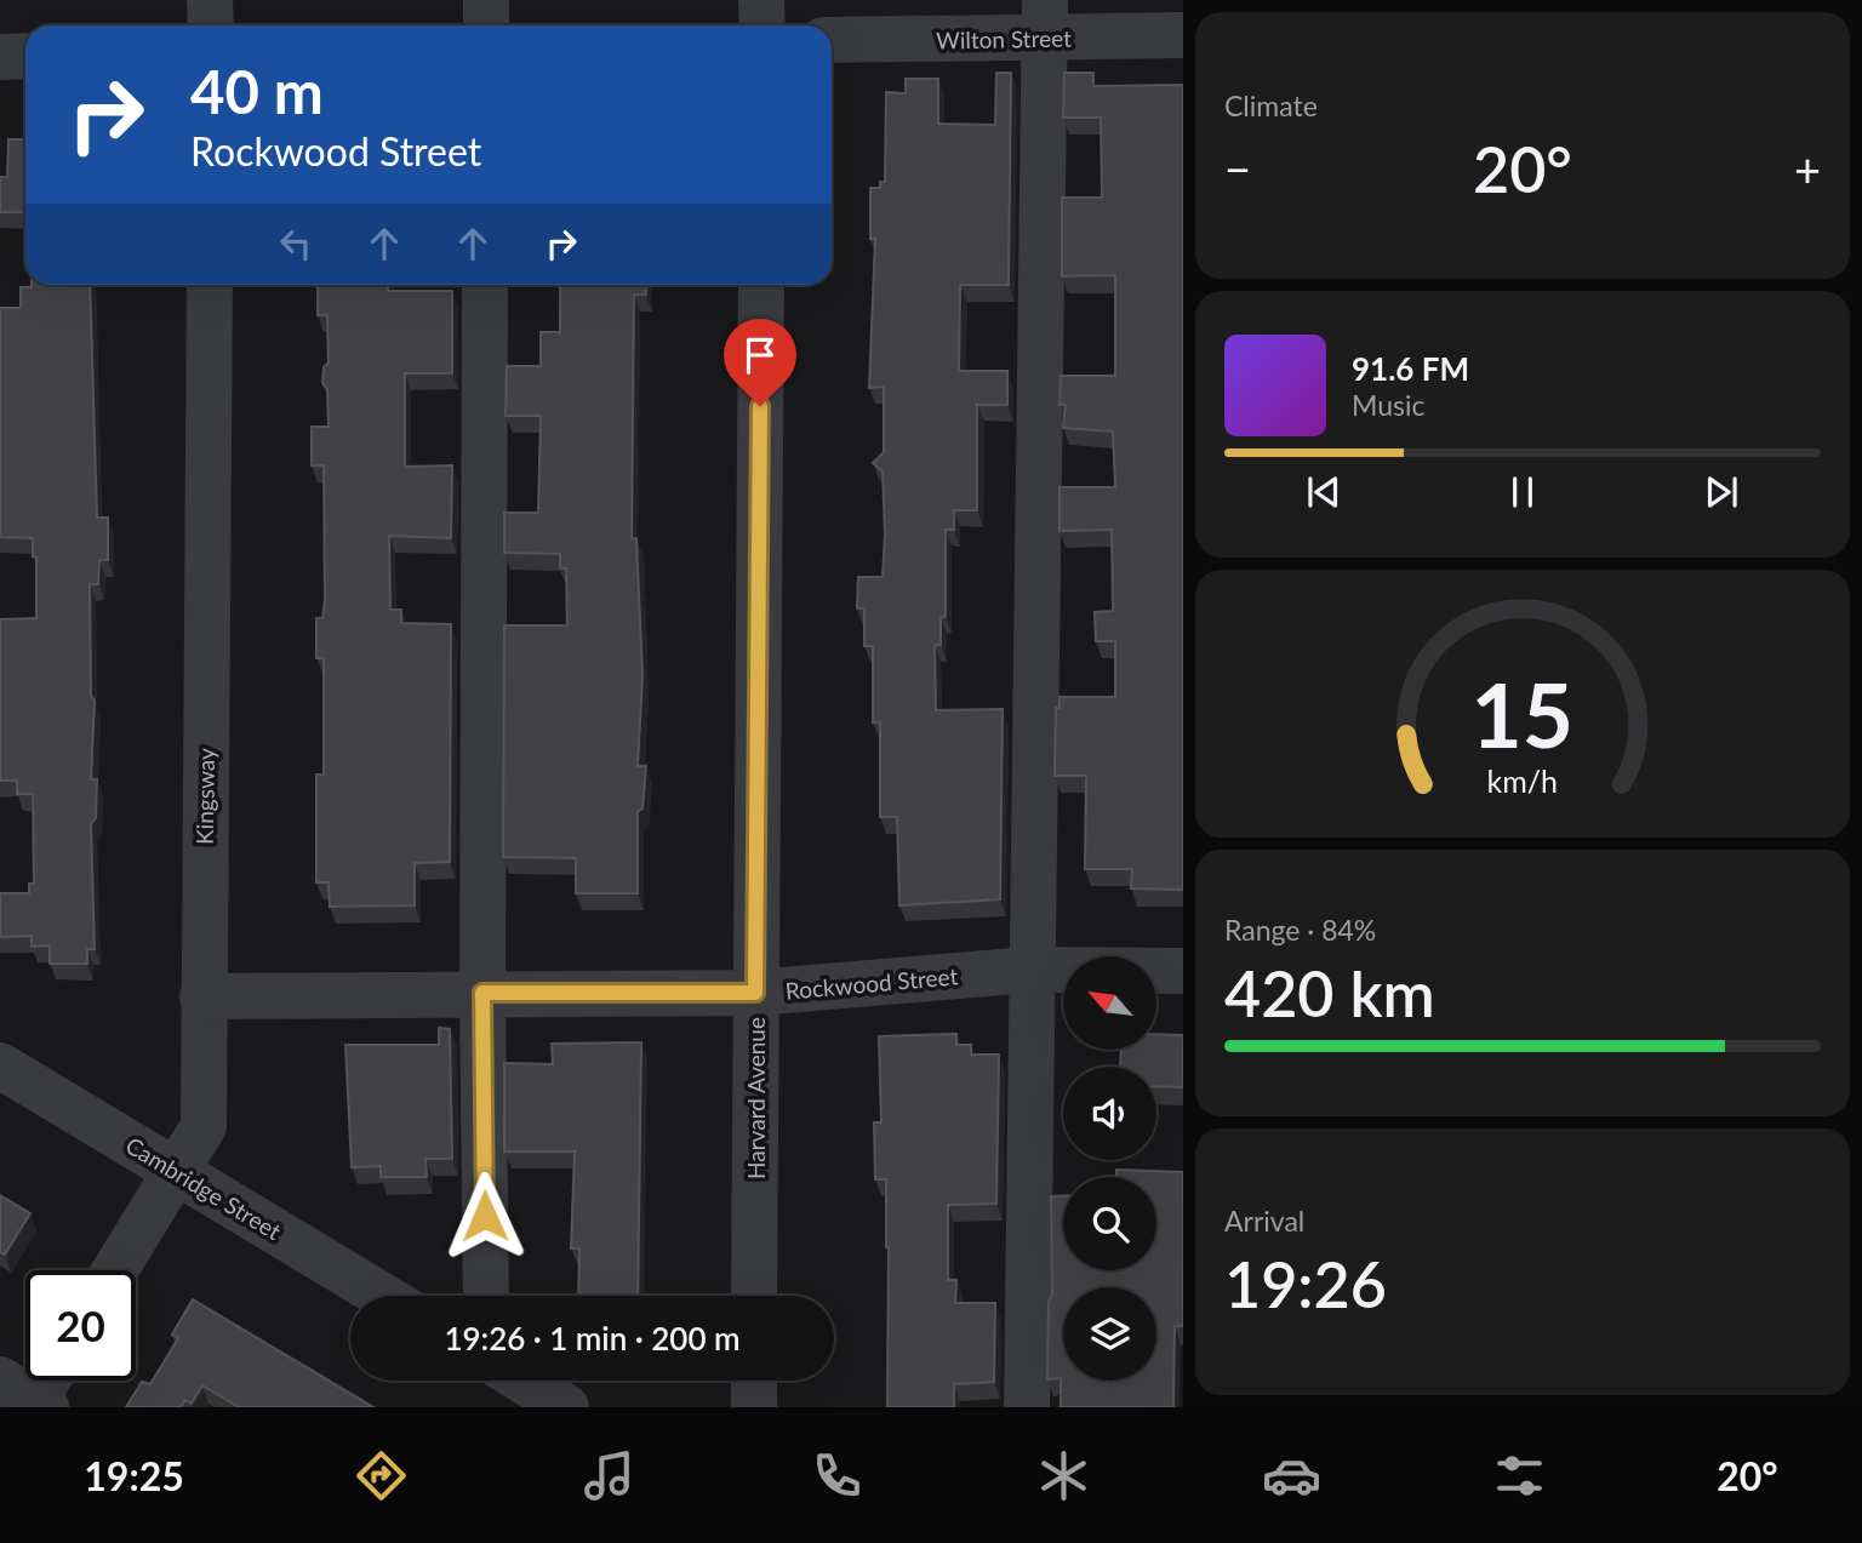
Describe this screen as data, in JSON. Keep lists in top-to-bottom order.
{
  "streets": {
    "street": [
      "Wilton Street",
      "Kingsway",
      "Rockwood Street",
      "Harvard Avenue",
      "Cambridge Street"
    ]
  },
  "crossings": [
    ["Kingsway", "Rockwood Street"],
    ["Kingsway", "Cambridge Street"],
    ["Rockwood Street", "Harvard Avenue"]
  ],
  "north": "top left",
  "page": {
    "tile": [
      "Climate",
      ["Range · 84%", "420 km"],
      ["Arrival", "19:26"]
    ],
    "turn": ["40 m", "Rockwood Street"],
    "heat": ["−", "20°", "+"],
    "song": ["91.6 FM", "Music"],
    "limit": "20",
    "trip": "19:26 · 1 min · 200 m",
    "tabs": ["19:25", "20°"],
    "gauge": ["15", "km/h"]
  }
}
